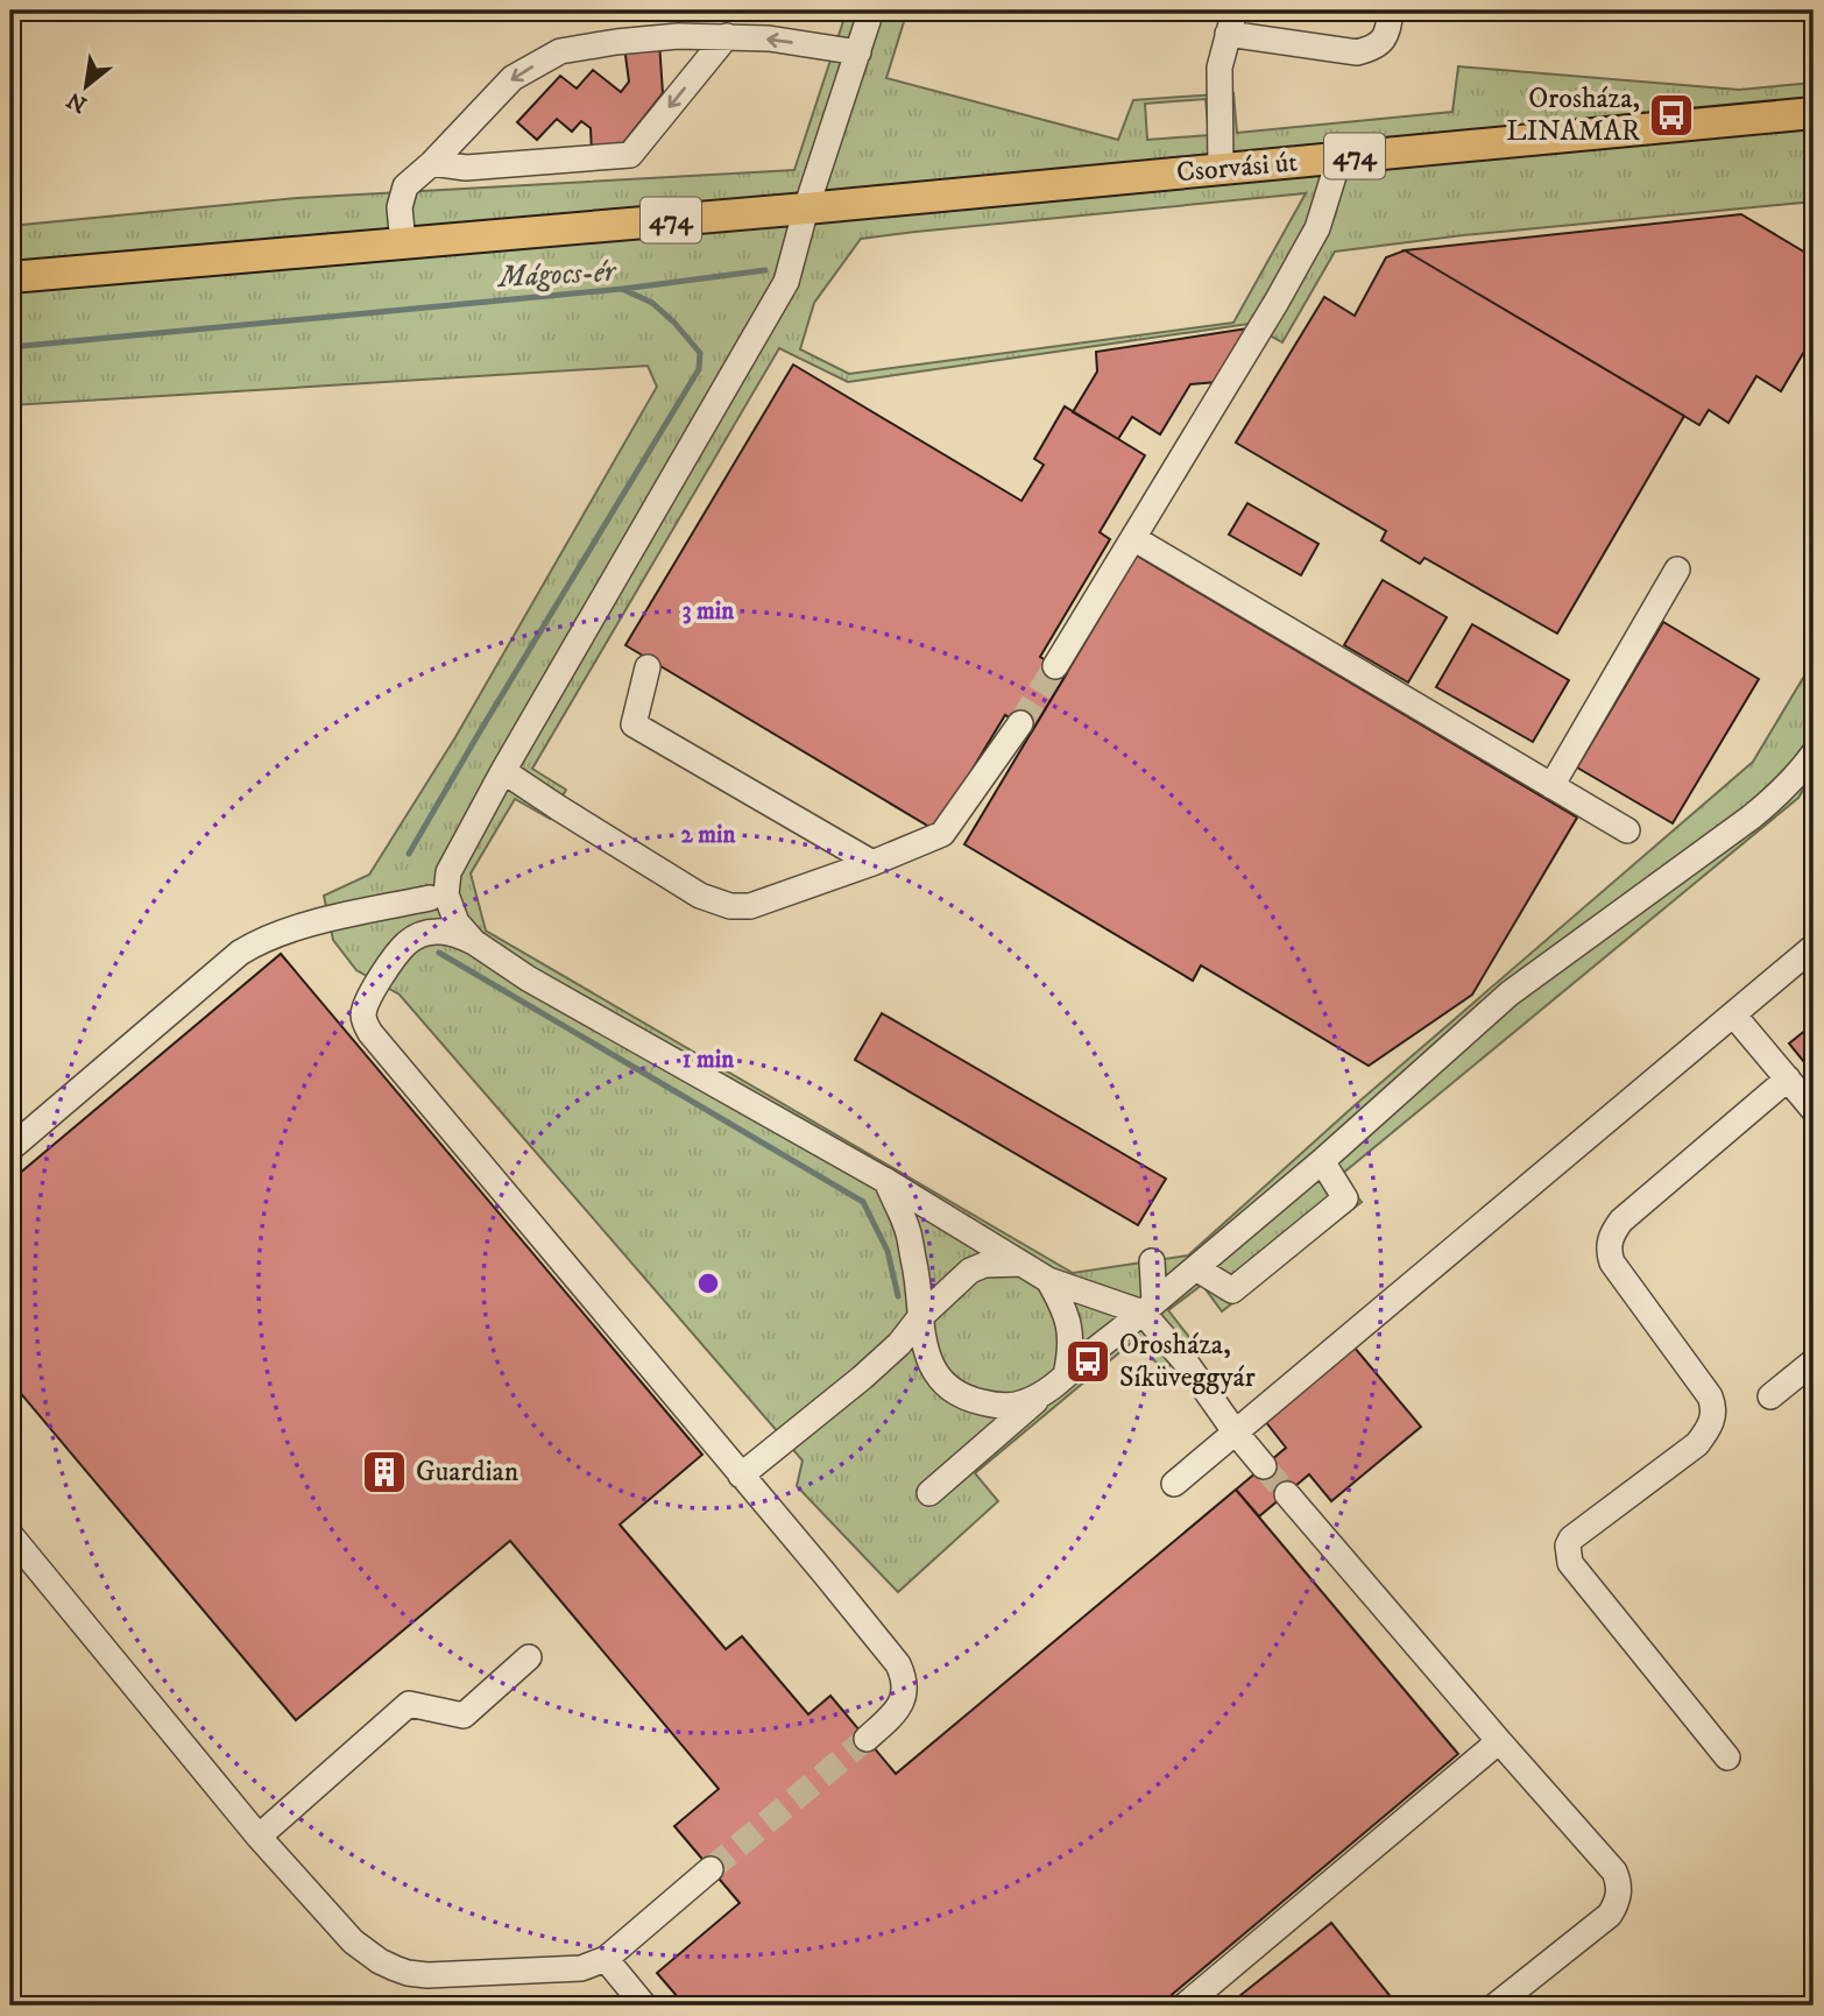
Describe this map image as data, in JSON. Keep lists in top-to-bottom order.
{
  "streets": {
    "main road": ["474", "Csorvási út"]
  },
  "crossings": [
    ["474", "Csorvási út"]
  ],
  "water": ["Mágocs-ér"],
  "places": {
    "bus stop": ["Orosháza, LINAMAR", "Orosháza, Síküveggyár"],
    "building": ["Guardian"]
  },
  "north": "bottom left",
  "rings": ["3 min", "2 min", "1 min"]
}
